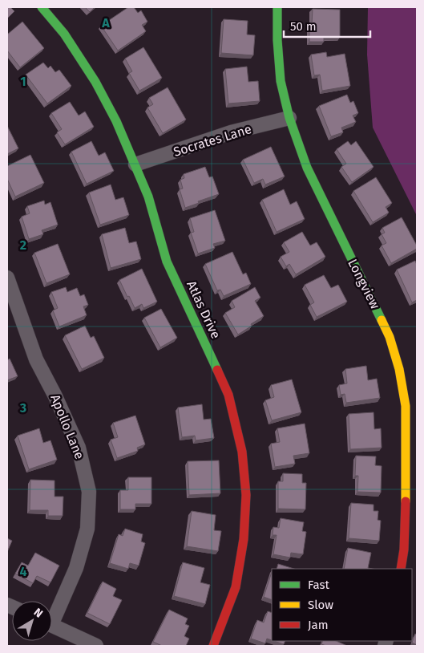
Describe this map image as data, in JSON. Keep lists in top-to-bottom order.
{
  "streets": {
    "street": [
      "Socrates Lane",
      "Longview",
      "Atlas Drive",
      "Apollo Lane"
    ]
  },
  "crossings": [
    ["Socrates Lane", "Longview"],
    ["Socrates Lane", "Atlas Drive"]
  ],
  "legend": ["Fast", "Slow", "Jam"],
  "scale_bar": "50 m",
  "north": "top right",
  "grid": {
    "columns": ["A"],
    "rows": [
      "1",
      "2",
      "3",
      "4"
    ]
  }
}
